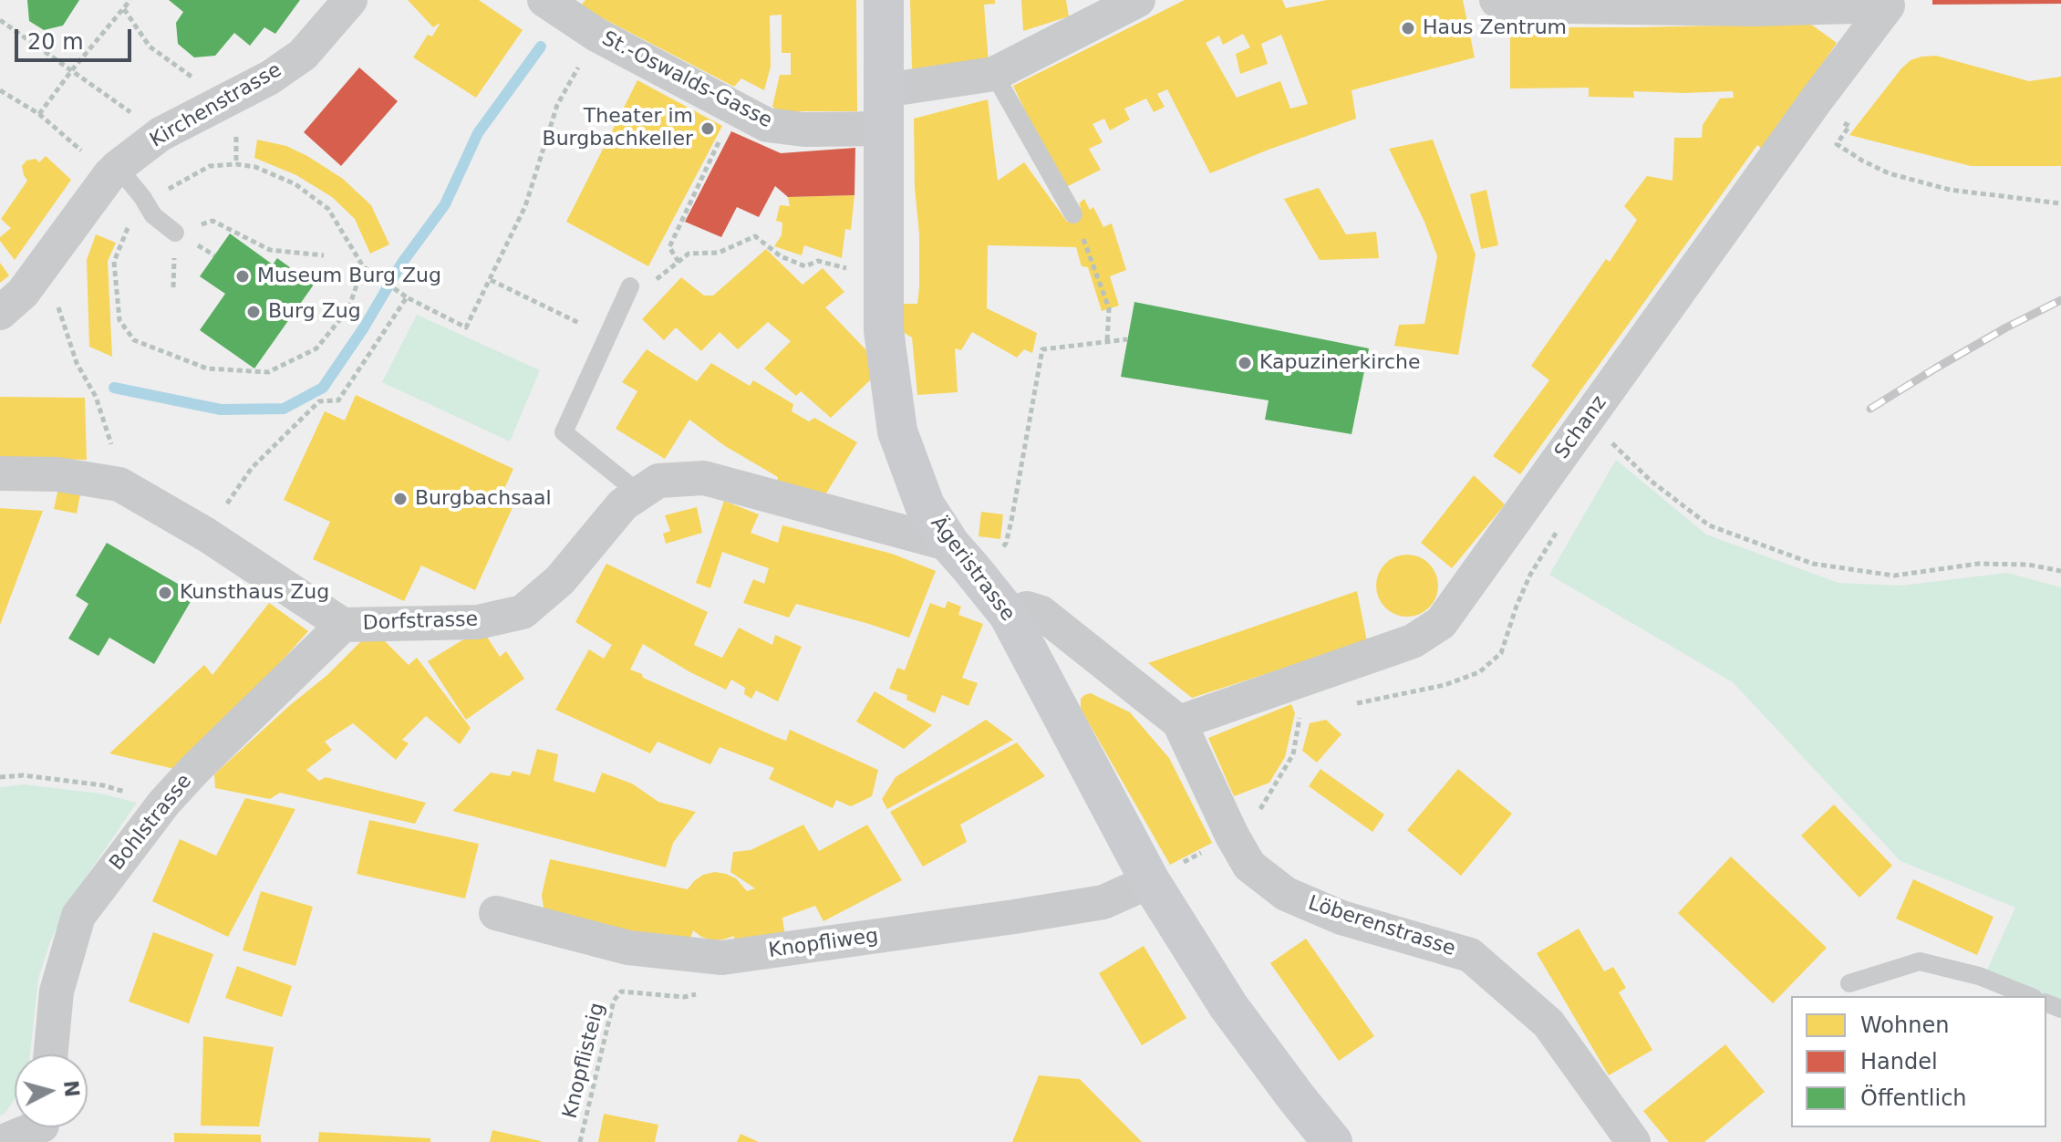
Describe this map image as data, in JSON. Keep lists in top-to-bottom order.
{
  "streets": {
    "main road": ["Ägeristrasse"],
    "street": [
      "St.-Oswalds-Gasse",
      "Kirchenstrasse",
      "Schanz",
      "Dorfstrasse",
      "Bohlstrasse",
      "Löberenstrasse",
      "Knopfliweg"
    ],
    "path": ["Knopflisteig"]
  },
  "crossings": [
    ["St.-Oswalds-Gasse", "Ägeristrasse"],
    ["Schanz", "Löberenstrasse"],
    ["Ägeristrasse", "Dorfstrasse"],
    ["Ägeristrasse", "Löberenstrasse"],
    ["Ägeristrasse", "Knopfliweg"],
    ["Dorfstrasse", "Bohlstrasse"]
  ],
  "places": [
    "Haus Zentrum",
    "Theater im Burgbachkeller",
    "Museum Burg Zug",
    "Burg Zug",
    "Kapuzinerkirche",
    "Burgbachsaal",
    "Kunsthaus Zug"
  ],
  "legend": ["Wohnen", "Handel", "Öffentlich"],
  "scale_bar": "20 m",
  "north": "right"
}
